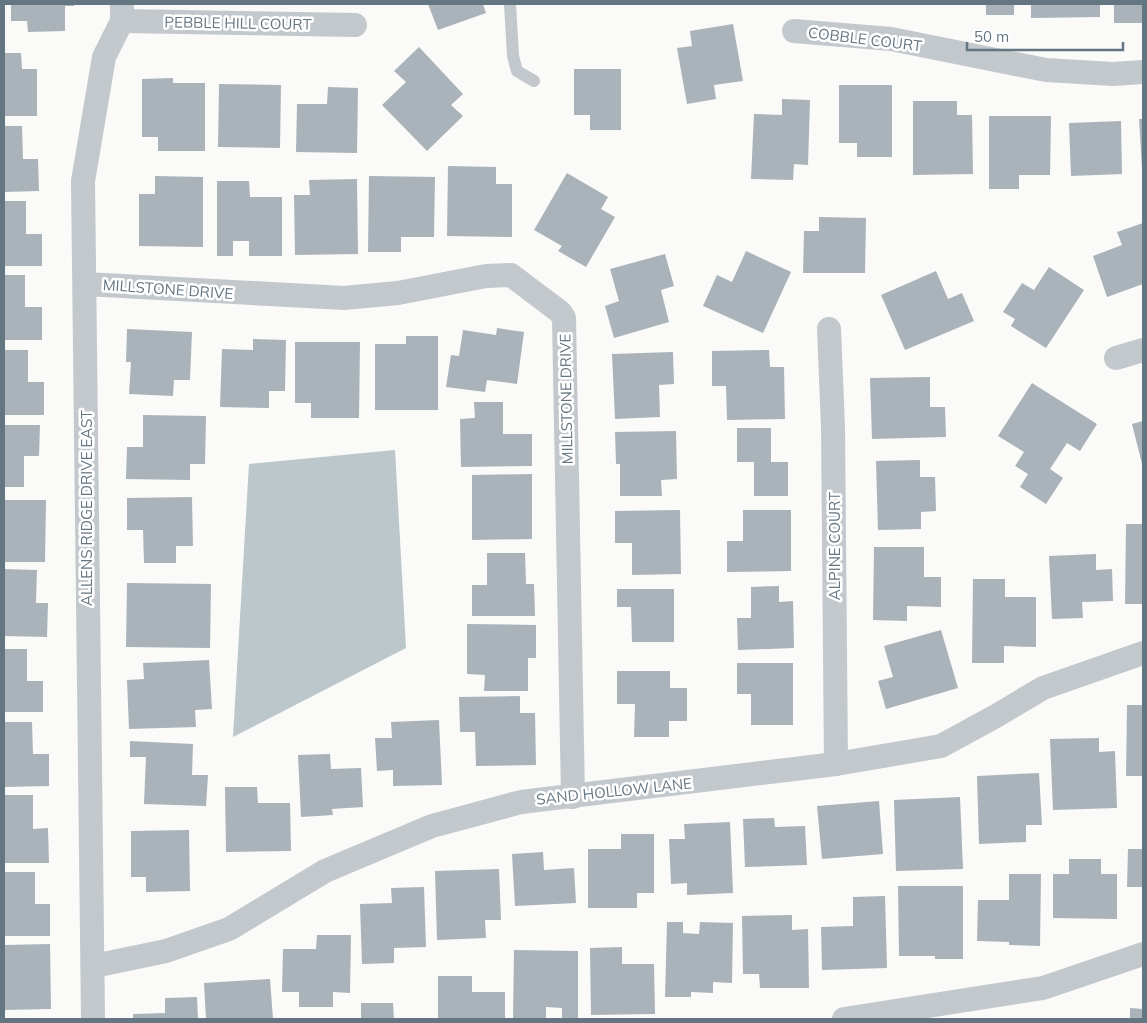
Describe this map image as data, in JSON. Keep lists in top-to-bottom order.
{
  "streets": {
    "street": [
      "PEBBLE HILL COURT",
      "COBBLE COURT",
      "MILLSTONE DRIVE",
      "ALLENS RIDGE DRIVE EAST",
      "ALPINE COURT",
      "SAND HOLLOW LANE"
    ]
  },
  "crossings": [
    ["PEBBLE HILL COURT", "ALLENS RIDGE DRIVE EAST"],
    ["MILLSTONE DRIVE", "ALLENS RIDGE DRIVE EAST"],
    ["MILLSTONE DRIVE", "SAND HOLLOW LANE"],
    ["ALLENS RIDGE DRIVE EAST", "SAND HOLLOW LANE"],
    ["ALPINE COURT", "SAND HOLLOW LANE"]
  ],
  "scale_bar": "50 m"
}
